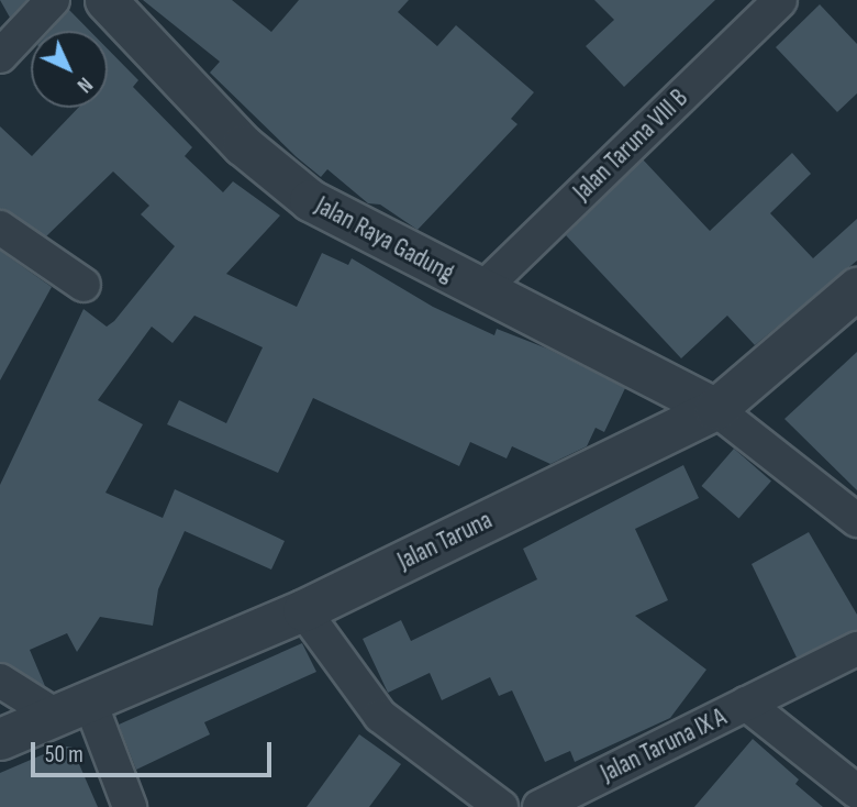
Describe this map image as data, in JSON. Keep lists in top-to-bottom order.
{
  "streets": {
    "street": [
      "Jalan Taruna VIII B",
      "Jalan Raya Gadung",
      "Jalan Taruna",
      "Jalan Taruna IX A"
    ]
  },
  "crossings": [
    ["Jalan Taruna VIII B", "Jalan Raya Gadung"],
    ["Jalan Raya Gadung", "Jalan Taruna"]
  ],
  "scale_bar": "50 m",
  "north": "bottom right"
}
